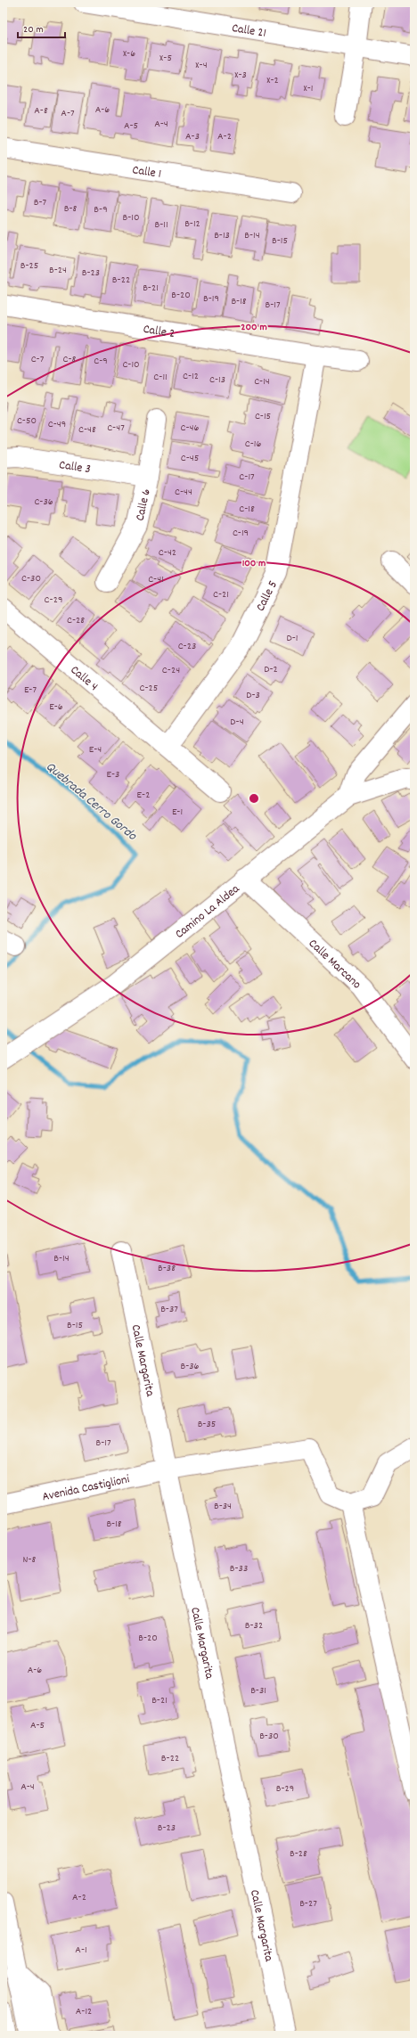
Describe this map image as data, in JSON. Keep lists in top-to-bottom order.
{
  "streets": {
    "street": [
      "Calle 21",
      "Calle 1",
      "Calle 2",
      "Calle 3",
      "Calle 6",
      "Calle 5",
      "Calle 4",
      "Camino La Aldea",
      "Calle Marcano",
      "Calle Margarita",
      "Avenida Castiglioni"
    ]
  },
  "crossings": [
    ["Calle 2", "Calle 5"],
    ["Calle 3", "Calle 6"],
    ["Calle 5", "Calle 4"],
    ["Camino La Aldea", "Calle Marcano"],
    ["Calle Margarita", "Avenida Castiglioni"]
  ],
  "water": ["Quebrada Cerro Gordo"],
  "house_numbers": [
    "X-6",
    "X-5",
    "X-4",
    "X-3",
    "X-2",
    "X-1",
    "A-6",
    "A-8",
    "A-7",
    "A-4",
    "A-5",
    "A-3",
    "A-2",
    "B-7",
    "B-8",
    "B-9",
    "B-10",
    "B-12",
    "B-11",
    "B-13",
    "B-14",
    "B-15",
    "B-25",
    "B-24",
    "B-23",
    "B-22",
    "B-21",
    "B-20",
    "B-19",
    "B-18",
    "B-17",
    "C-7",
    "C-8",
    "C-9",
    "C-10",
    "C-12",
    "C-11",
    "C-13",
    "C-14",
    "C-15",
    "C-50",
    "C-49",
    "C-47",
    "C-46",
    "C-48",
    "C-16",
    "C-45",
    "C-17",
    "C-44",
    "C-36",
    "C-18",
    "C-19",
    "C-42",
    "C-30",
    "C-41",
    "C-21",
    "C-29",
    "C-28",
    "D-1",
    "C-23",
    "D-2",
    "C-24",
    "C-25",
    "E-7",
    "D-3",
    "E-6",
    "D-4",
    "E-4",
    "E-3",
    "E-2",
    "E-1",
    "B-14",
    "B-38",
    "B-37",
    "B-15",
    "B-36",
    "B-35",
    "B-17",
    "B-34",
    "B-18",
    "N-8",
    "B-33",
    "B-32",
    "B-20",
    "A-6",
    "B-31",
    "B-21",
    "A-5",
    "B-30",
    "B-22",
    "A-4",
    "B-29",
    "B-23",
    "B-28",
    "A-2",
    "B-27",
    "A-1",
    "A-12"
  ],
  "scale_bar": "20 m",
  "rings": ["200 m", "100 m"]
}
